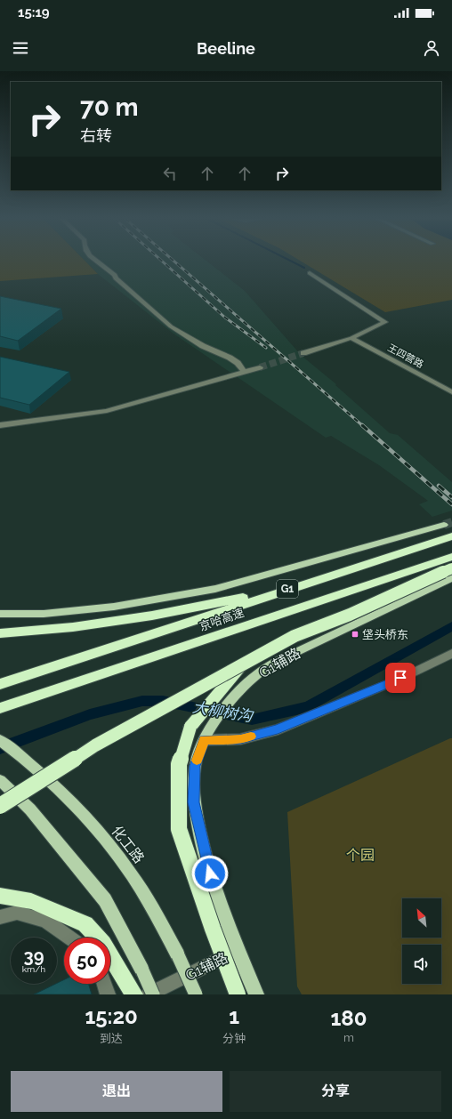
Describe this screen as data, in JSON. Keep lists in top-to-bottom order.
{
  "streets": {
    "highway": ["G1", "京哈高速"],
    "main road": ["G1辅路", "化工路"],
    "street": ["王四营路"]
  },
  "water": ["大柳树沟"],
  "parks": ["个园"],
  "places": {
    "transit": ["垡头桥东"]
  },
  "north": "top left",
  "page": {
    "status": "15:19",
    "header": "Beeline",
    "turn": ["70 m", "右转"],
    "speed": "39 km/h",
    "limit": "50",
    "eta": [
      "15:20",
      "到达",
      "1",
      "分钟",
      "180",
      "m"
    ],
    "buttons": ["退出", "分享"]
  }
}
